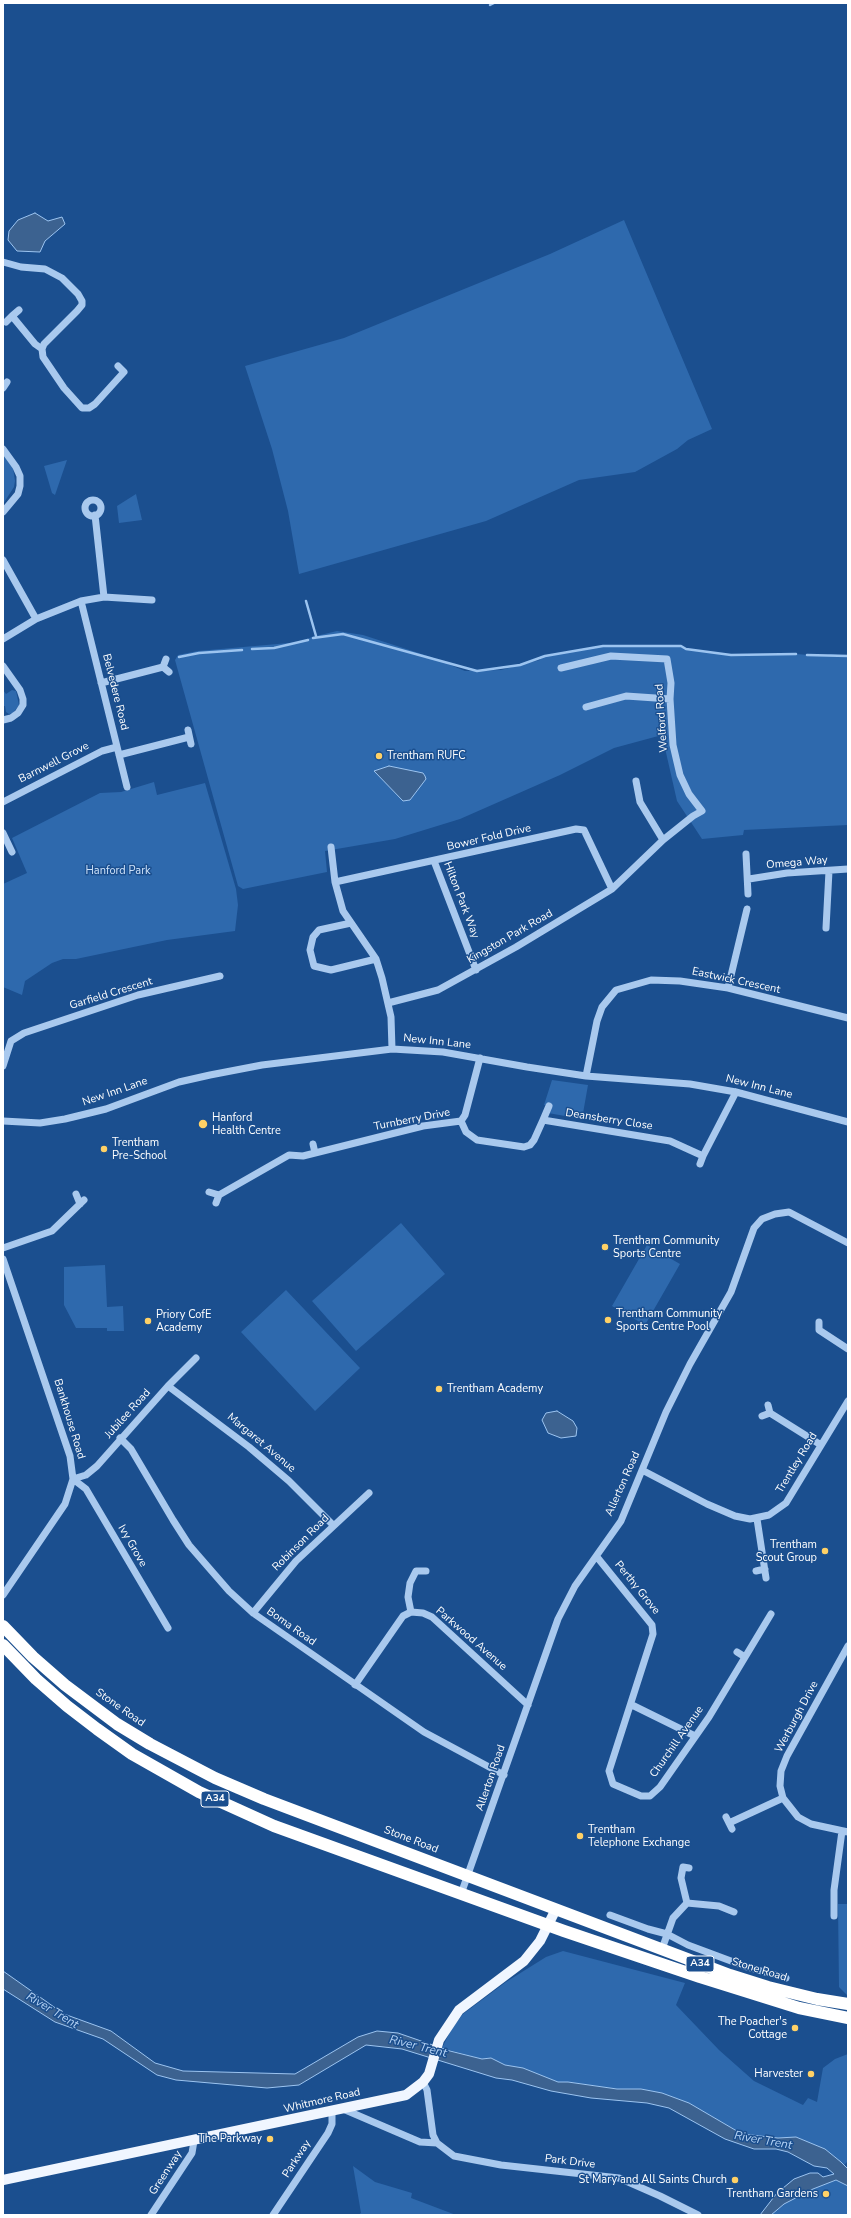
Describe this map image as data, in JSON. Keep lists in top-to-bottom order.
{
  "streets": {
    "highway": ["Stone Road", "A34"],
    "main road": ["Whitmore Road"],
    "street": [
      "Belvedere Road",
      "Welford Road",
      "Barnwell Grove",
      "Bower Fold Drive",
      "Omega Way",
      "Hilton Park Way",
      "Kingston Park Road",
      "Eastwick Crescent",
      "Garfield Crescent",
      "New Inn Lane",
      "Turnberry Drive",
      "Deansberry Close",
      "Jubilee Road",
      "Bankhouse Road",
      "Margaret Avenue",
      "Trentley Road",
      "Allerton Road",
      "Robinson Road",
      "Ivy Grove",
      "Perthy Grove",
      "Boma Road",
      "Parkwood Avenue",
      "Werburgh Drive",
      "Churchill Avenue",
      "Parkway",
      "Park Drive",
      "Greenway"
    ]
  },
  "crossings": [
    ["Belvedere Road", "Barnwell Grove"],
    ["Welford Road", "Kingston Park Road"],
    ["Bower Fold Drive", "Hilton Park Way"],
    ["Bower Fold Drive", "Kingston Park Road"],
    ["Hilton Park Way", "Kingston Park Road"],
    ["Eastwick Crescent", "New Inn Lane"],
    ["New Inn Lane", "Turnberry Drive"],
    ["Jubilee Road", "Bankhouse Road"],
    ["Jubilee Road", "Margaret Avenue"],
    ["Jubilee Road", "Ivy Grove"],
    ["Jubilee Road", "Boma Road"],
    ["Bankhouse Road", "Ivy Grove"],
    ["Margaret Avenue", "Robinson Road"],
    ["Allerton Road", "Perthy Grove"],
    ["Allerton Road", "Boma Road"],
    ["Allerton Road", "Parkwood Avenue"],
    ["Allerton Road", "Stone Road"],
    ["Allerton Road", "A34"],
    ["Robinson Road", "Boma Road"],
    ["Perthy Grove", "Churchill Avenue"],
    ["Stone Road", "Whitmore Road"],
    ["A34", "Whitmore Road"],
    ["Whitmore Road", "Parkway"],
    ["Whitmore Road", "Greenway"]
  ],
  "water": ["River Trent"],
  "parks": ["Hanford Park"],
  "places": [
    "Trentham RUFC",
    "Hanford Health Centre",
    "Trentham Pre-School",
    "Trentham Community Sports Centre",
    "Trentham Community Sports Centre Pool",
    "Priory CofE Academy",
    "Trentham Academy",
    "Trentham Scout Group",
    "Trentham Telephone Exchange",
    "The Poacher's Cottage",
    "Harvester",
    "The Parkway",
    "St Mary and All Saints Church",
    "Trentham Gardens"
  ]
}
